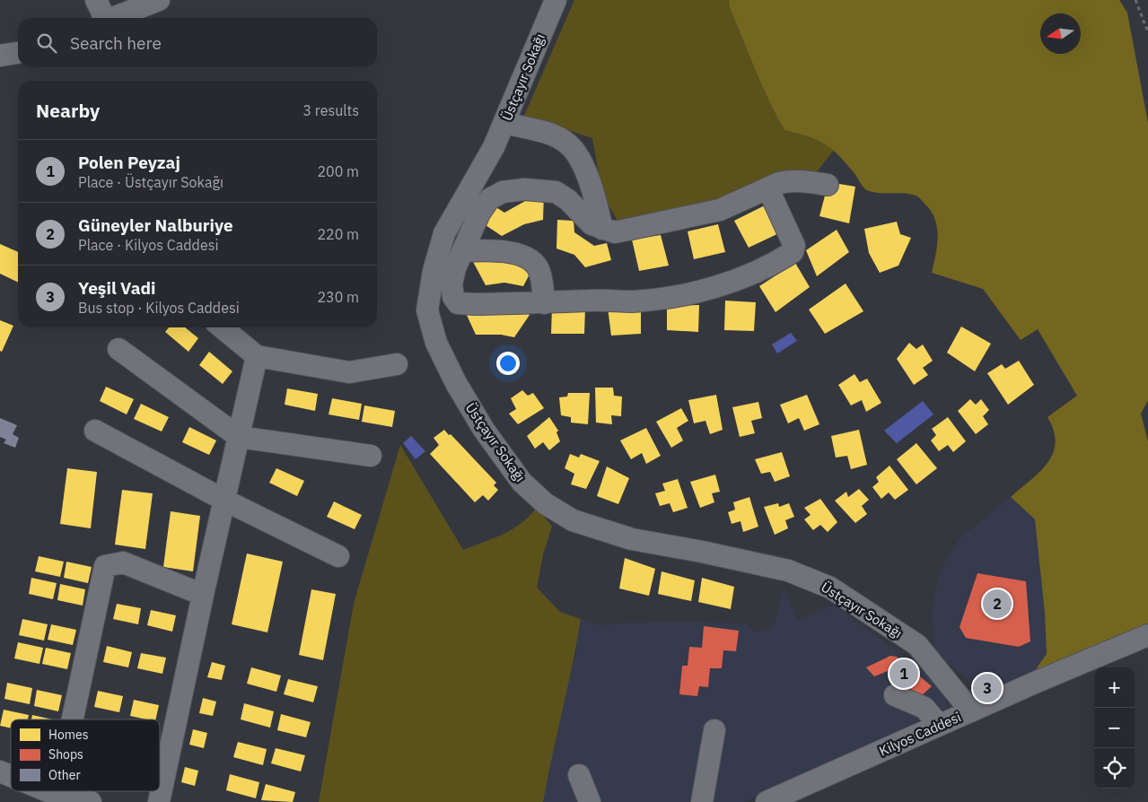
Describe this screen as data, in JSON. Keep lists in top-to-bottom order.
{
  "streets": {
    "street": ["Üstçayır Sokağı", "Kilyos Caddesi"]
  },
  "crossings": [
    ["Üstçayır Sokağı", "Kilyos Caddesi"]
  ],
  "legend": ["Homes", "Shops", "Other"],
  "north": "left",
  "page": {
    "search": "Search here",
    "heading": ["Nearby", "3 results"],
    "list": [
      {
        "mark": "1",
        "name": "Polen Peyzaj",
        "note": "Place · Üstçayır Sokağı",
        "value": "200 m"
      },
      {
        "mark": "2",
        "name": "Güneyler Nalburiye",
        "note": "Place · Kilyos Caddesi",
        "value": "220 m"
      },
      {
        "mark": "3",
        "name": "Yeşil Vadi",
        "note": "Bus stop · Kilyos Caddesi",
        "value": "230 m"
      }
    ],
    "pins": ["2", "1", "3"],
    "map_buttons": ["+", "−"]
  }
}
